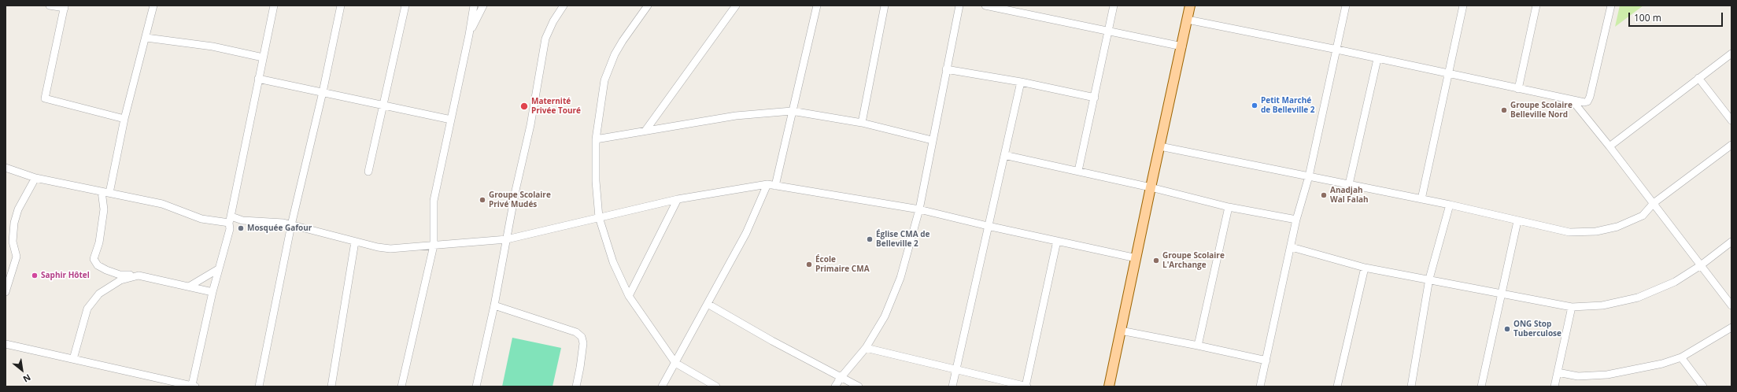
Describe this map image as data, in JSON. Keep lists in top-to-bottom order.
{
  "places": [
    "Petit Marché de Belleville 2",
    "Maternité Privée Touré",
    "Groupe Scolaire Belleville Nord",
    "Anadjah Wal Falah",
    "Groupe Scolaire Privé Mudés",
    "Mosquée Gafour",
    "Église CMA de Belleville 2",
    "Groupe Scolaire L'Archange",
    "École Primaire CMA",
    "Saphir Hôtel",
    "ONG Stop Tuberculose"
  ],
  "scale_bar": "100 m",
  "north": "bottom right"
}
